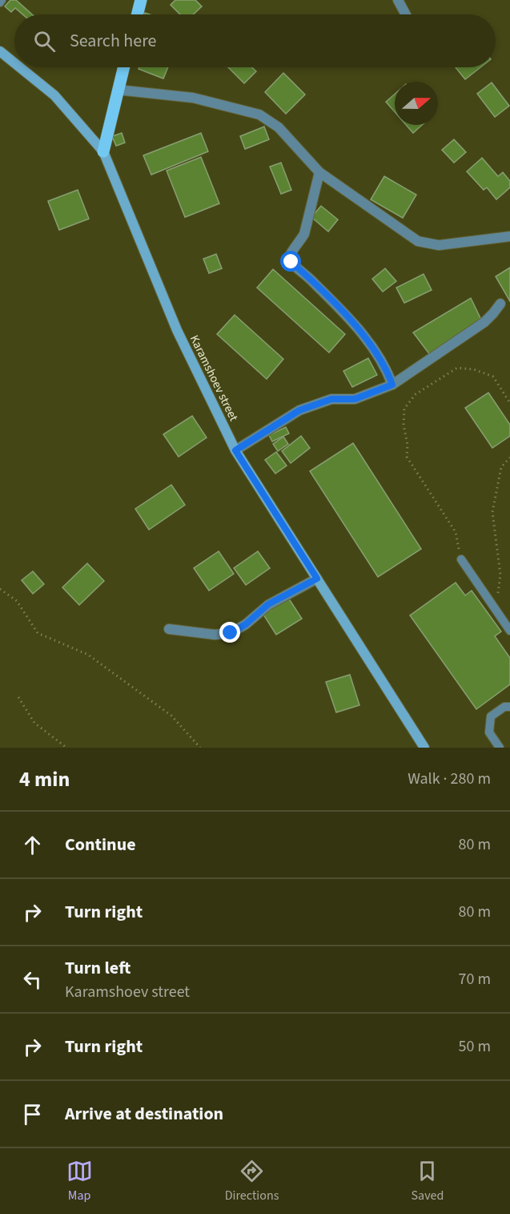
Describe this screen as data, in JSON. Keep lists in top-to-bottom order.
{
  "streets": {
    "main road": ["Karamshoev street"]
  },
  "north": "right",
  "page": {
    "search": "Search here",
    "heading": ["4 min", "Walk · 280 m"],
    "list": [
      ["Continue", "80 m"],
      ["Turn right", "80 m"],
      ["Turn left", "Karamshoev street", "70 m"],
      ["Turn right", "50 m"],
      "Arrive at destination"
    ],
    "nav": ["Map", "Directions", "Saved"]
  }
}
